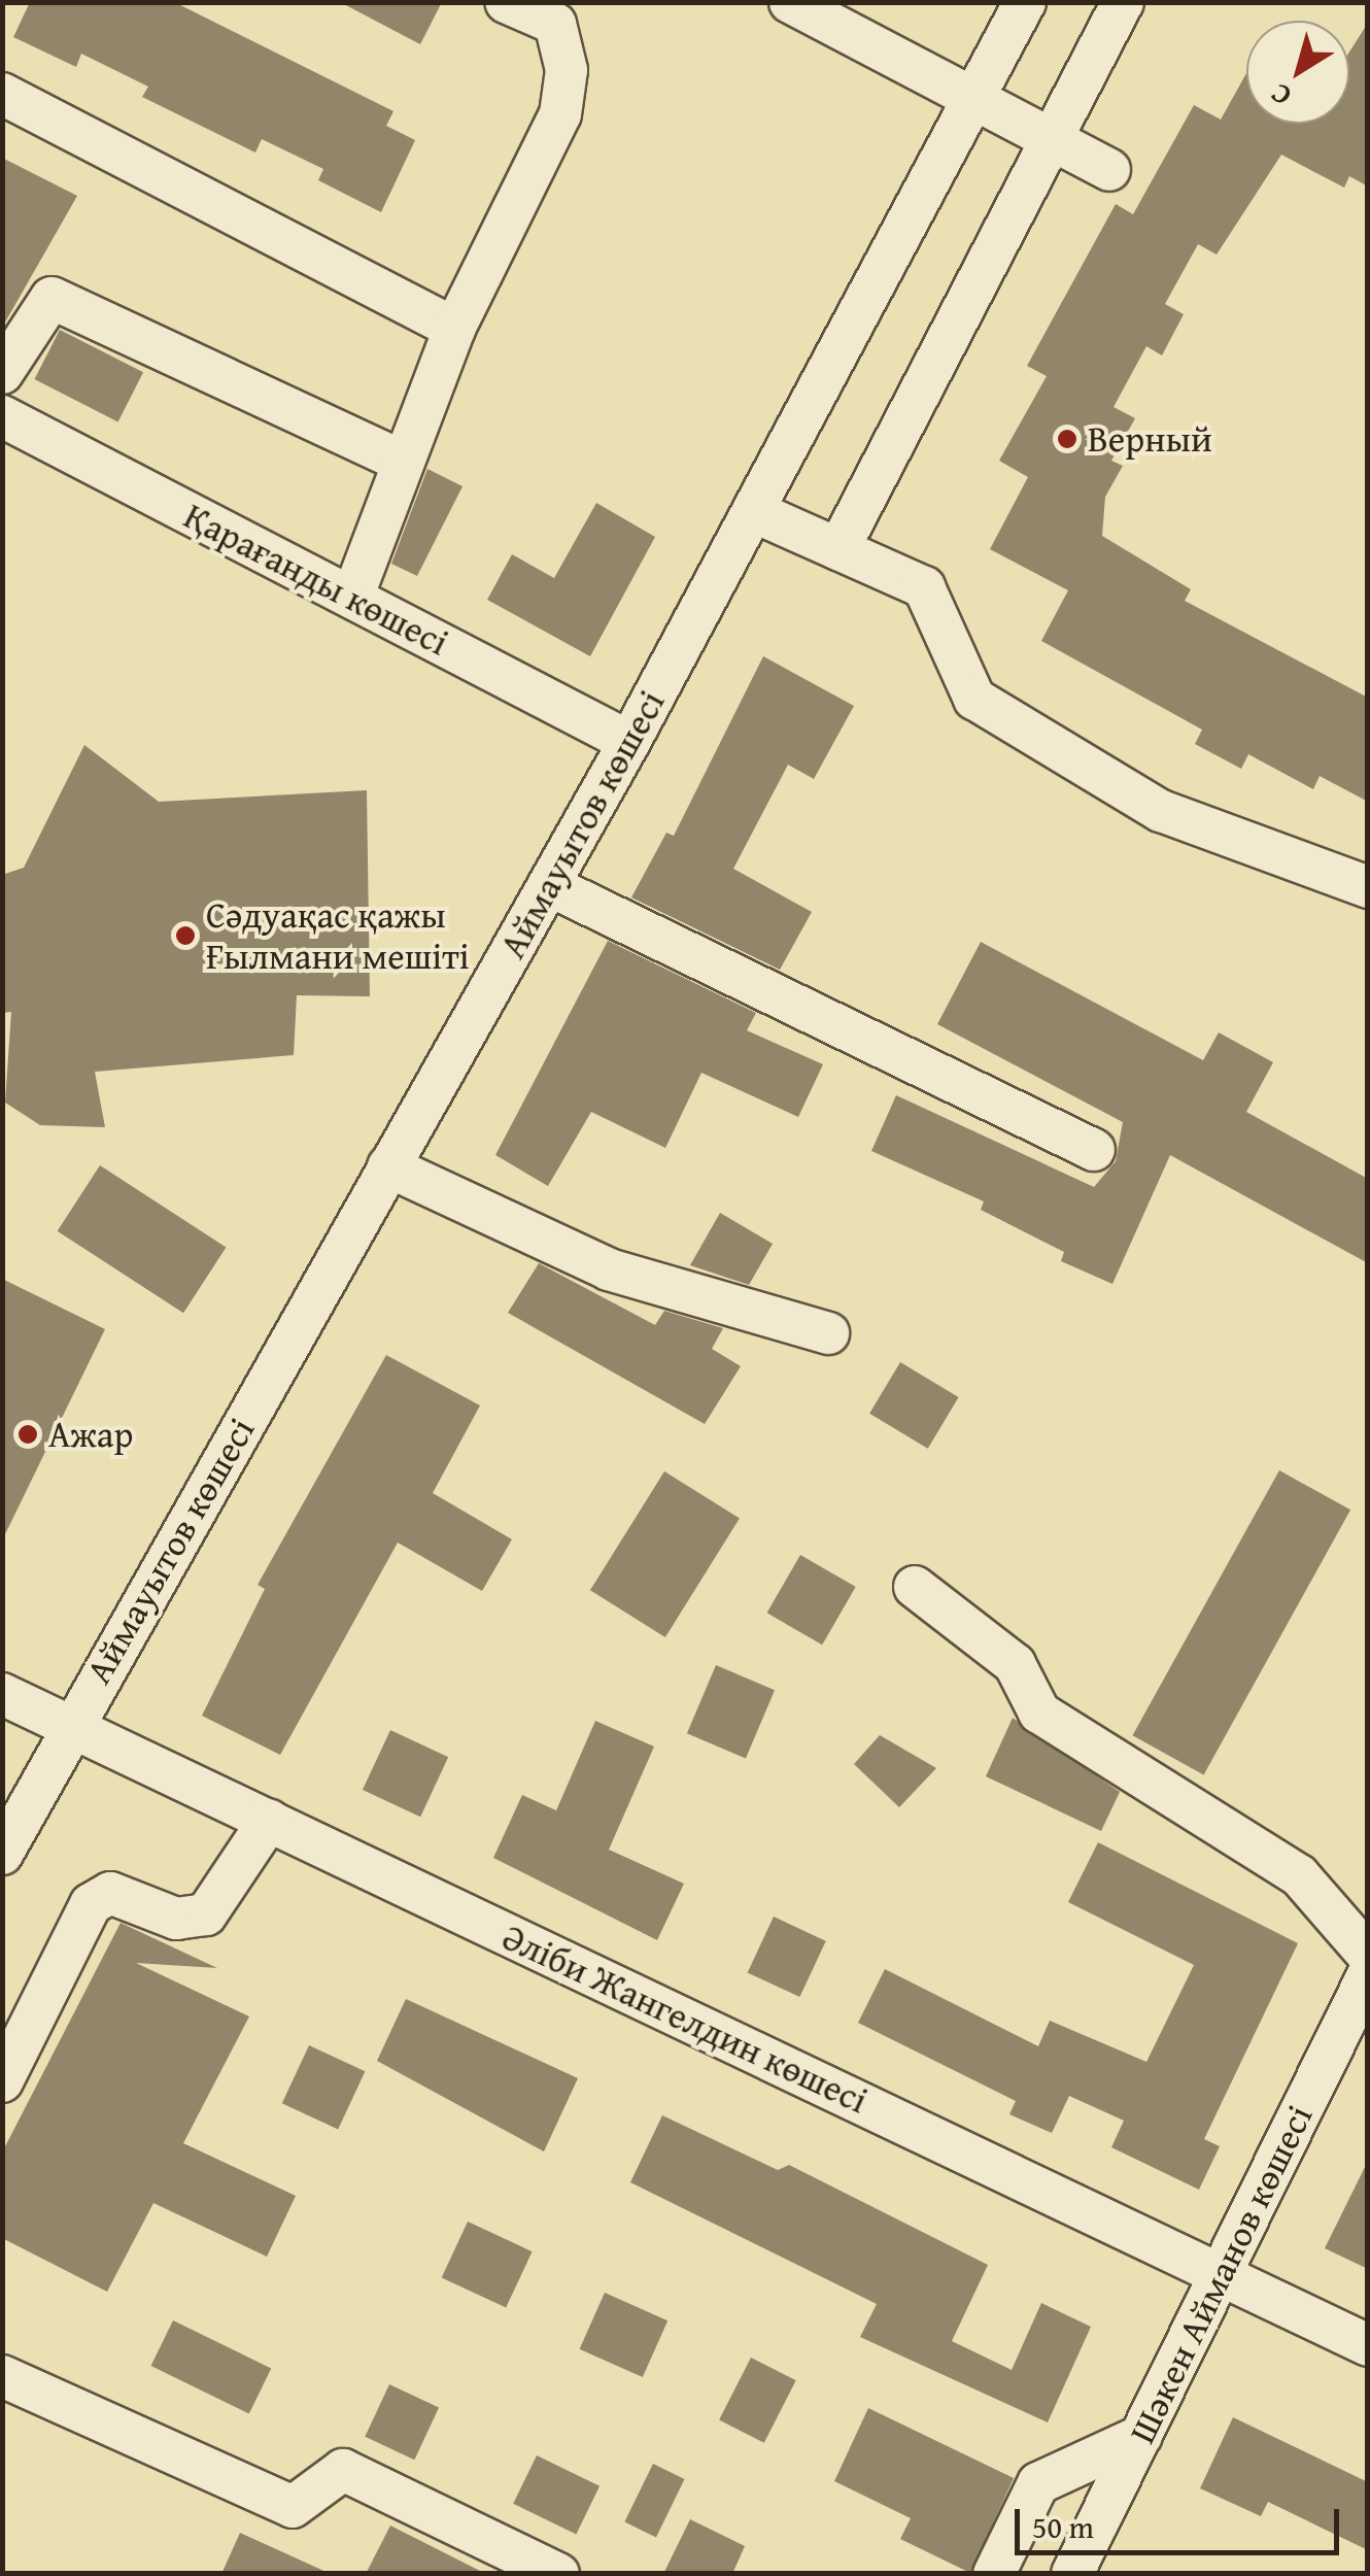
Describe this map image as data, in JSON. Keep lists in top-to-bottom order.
{
  "streets": {
    "street": [
      "Қарағанды көшесі",
      "Аймауытов көшесі",
      "Әліби Жангелдин көшесі",
      "Шәкен Айманов көшесі"
    ]
  },
  "crossings": [
    ["Қарағанды көшесі", "Аймауытов көшесі"],
    ["Аймауытов көшесі", "Әліби Жангелдин көшесі"],
    ["Әліби Жангелдин көшесі", "Шәкен Айманов көшесі"]
  ],
  "places": ["Верный", "Сәдуақас қажы Ғылмани мешіті", "Ажар"],
  "scale_bar": "50 m",
  "north": "bottom left"
}
